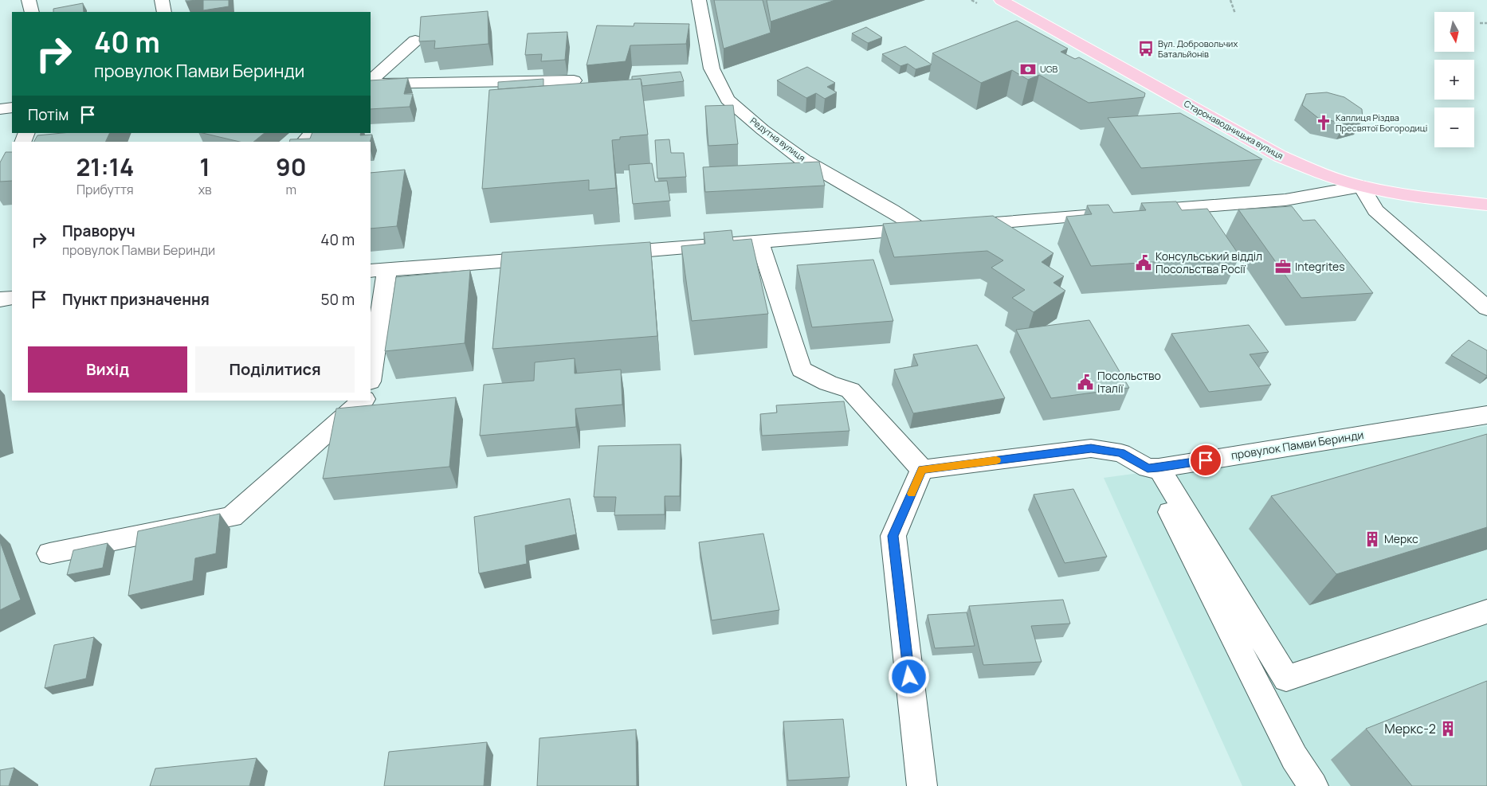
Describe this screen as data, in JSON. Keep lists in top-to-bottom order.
{
  "streets": {
    "main road": ["Старонаводницька вулиця"],
    "street": ["Редутна вулиця", "провулок Памви Беринди"]
  },
  "places": {
    "bus stop": ["Вул. Добровольчих Батальйонів"],
    "bank": ["UGB"],
    "church": ["Каплиця Різдва Пресвятої Богородиці"],
    "public building": ["Консульський відділ Посольства Росії", "Посольство Італії"],
    "office": ["Integrites"],
    "building": ["Меркс", "Меркс-2"]
  },
  "north": "bottom",
  "page": {
    "map_buttons": ["+", "−"],
    "turn": ["40 m", "провулок Памви Беринди"],
    "then": "Потім",
    "eta": [
      "21:14",
      "Прибуття",
      "1",
      "хв",
      "90",
      "m"
    ],
    "list": [
      {
        "name": "Праворуч",
        "note": "провулок Памви Беринди",
        "value": "40 m"
      },
      {
        "name": "Пункт призначення",
        "value": "50 m"
      }
    ],
    "buttons": ["Вихід", "Поділитися"]
  }
}
